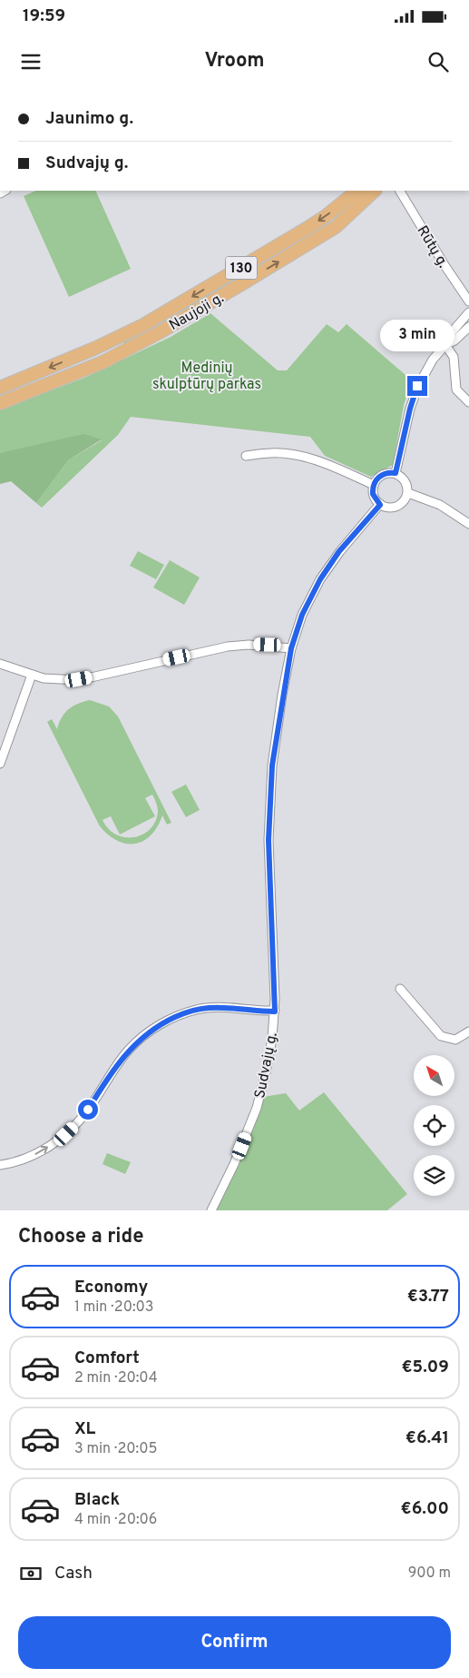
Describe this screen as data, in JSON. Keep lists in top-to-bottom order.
{
  "streets": {
    "main road": ["130", "Naujoji g."],
    "street": ["Rūtų g.", "Sudvajų g."]
  },
  "parks": ["Medinių skulptūrų parkas"],
  "north": "top left",
  "page": {
    "status": "19:59",
    "header": "Vroom",
    "banner": ["Jaunimo g.", "Sudvajų g."],
    "bubble": "3 min",
    "heading": "Choose a ride",
    "list": [
      {
        "name": "Economy",
        "note": "1 min · 20:03",
        "value": "€3.77"
      },
      {
        "name": "Comfort",
        "note": "2 min · 20:04",
        "value": "€5.09"
      },
      {
        "name": "XL",
        "note": "3 min · 20:05",
        "value": "€6.41"
      },
      {
        "name": "Black",
        "note": "4 min · 20:06",
        "value": "€6.00"
      }
    ],
    "pay": ["Cash", "900 m"],
    "buttons": "Confirm"
  }
}
